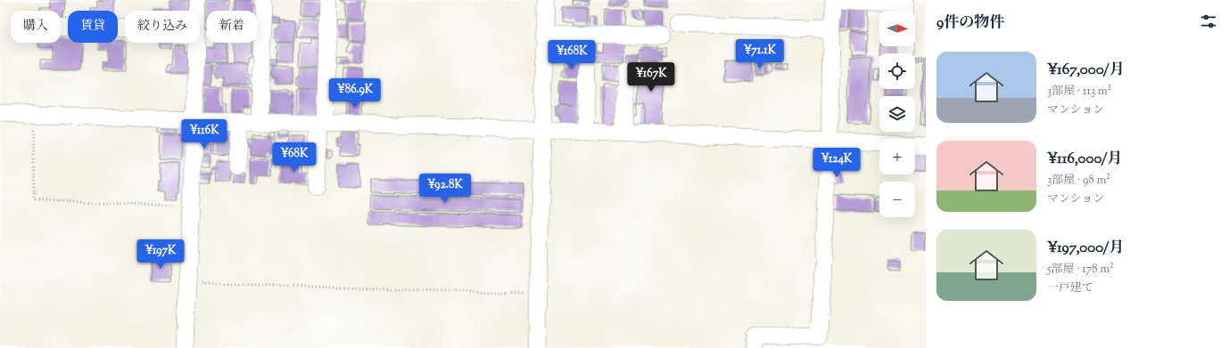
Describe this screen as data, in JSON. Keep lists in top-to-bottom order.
{
  "north": "right",
  "page": {
    "heading": "9件の物件",
    "map_buttons": ["+", "−"],
    "chip": [
      "購入",
      "賃貸",
      "絞り込み",
      "新着"
    ],
    "price": [
      "¥71.1K",
      "¥168K",
      "¥167K",
      "¥86.9K",
      "¥116K",
      "¥68K",
      "¥124K",
      "¥92.8K",
      "¥197K"
    ],
    "list": [
      {
        "name": "¥167,000/月",
        "note": "3部屋 · 113 m² · マンション"
      },
      {
        "name": "¥116,000/月",
        "note": "3部屋 · 98 m² · マンション"
      },
      {
        "name": "¥197,000/月",
        "note": "5部屋 · 178 m² · 一戸建て"
      }
    ]
  }
}
